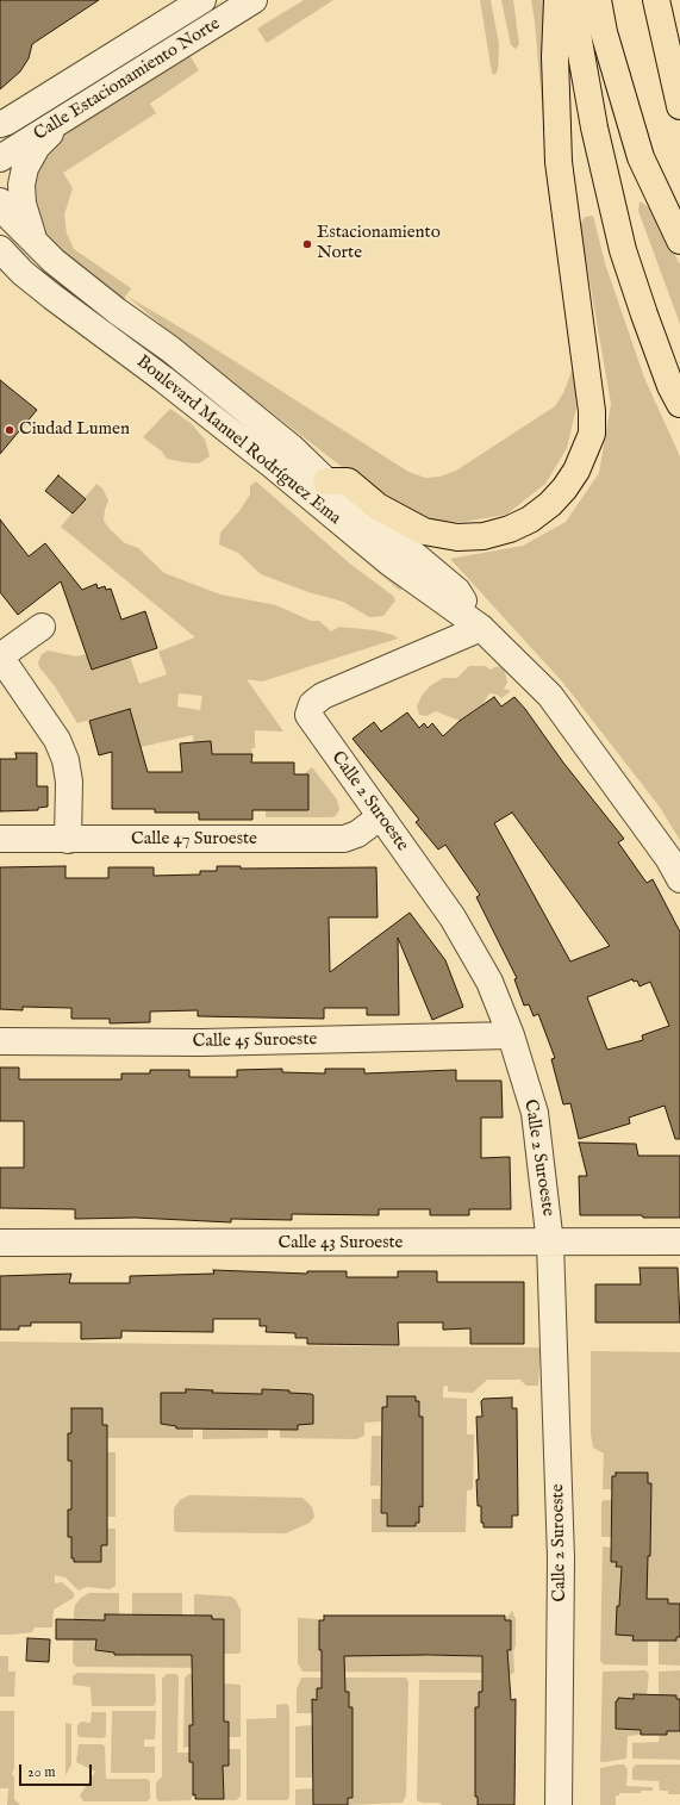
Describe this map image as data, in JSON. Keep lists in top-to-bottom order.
{
  "streets": {
    "street": [
      "Calle Estacionamiento Norte",
      "Boulevard Manuel Rodríguez Ema",
      "Calle 2 Suroeste",
      "Calle 47 Suroeste",
      "Calle 45 Suroeste",
      "Calle 43 Suroeste"
    ]
  },
  "crossings": [
    ["Boulevard Manuel Rodríguez Ema", "Calle 2 Suroeste"],
    ["Calle 2 Suroeste", "Calle 47 Suroeste"],
    ["Calle 2 Suroeste", "Calle 45 Suroeste"],
    ["Calle 2 Suroeste", "Calle 43 Suroeste"]
  ],
  "places": ["Estacionamiento Norte", "Ciudad Lumen"],
  "scale_bar": "20 m"
}
